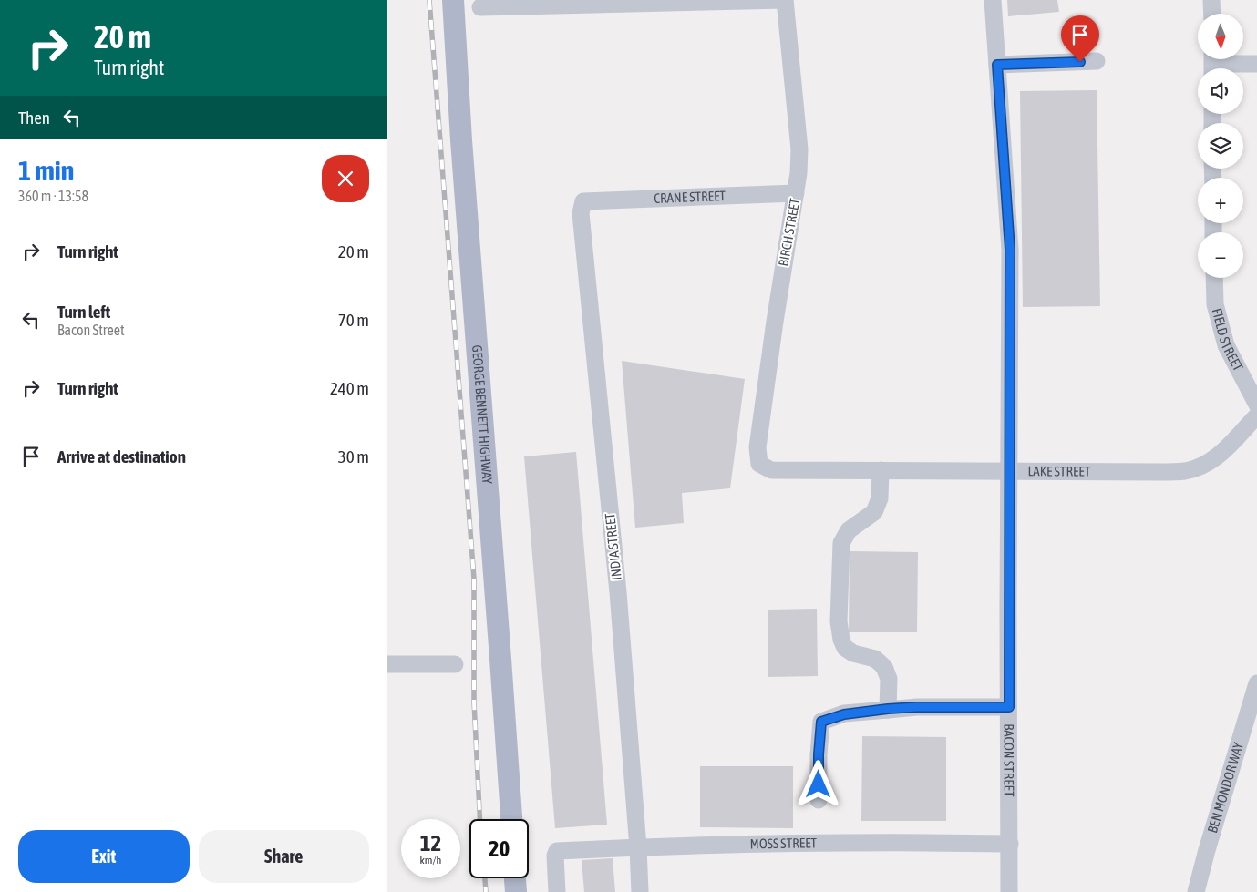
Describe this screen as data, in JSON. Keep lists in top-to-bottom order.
{
  "streets": {
    "main road": ["GEORGE BENNETT HIGHWAY"],
    "street": [
      "CRANE STREET",
      "BIRCH STREET",
      "FIELD STREET",
      "LAKE STREET",
      "INDIA STREET",
      "BACON STREET",
      "BEN MONDOR WAY",
      "MOSS STREET"
    ]
  },
  "crossings": [
    ["CRANE STREET", "BIRCH STREET"],
    ["CRANE STREET", "INDIA STREET"],
    ["BIRCH STREET", "LAKE STREET"],
    ["LAKE STREET", "BACON STREET"],
    ["INDIA STREET", "MOSS STREET"],
    ["BACON STREET", "MOSS STREET"]
  ],
  "north": "bottom",
  "page": {
    "turn": ["20 m", "Turn right"],
    "map_buttons": ["+", "−"],
    "then": "Then",
    "heading": ["1 min", "360 m · 13:58"],
    "list": [
      {
        "name": "Turn right",
        "value": "20 m"
      },
      {
        "name": "Turn left",
        "note": "Bacon Street",
        "value": "70 m"
      },
      {
        "name": "Turn right",
        "value": "240 m"
      },
      {
        "name": "Arrive at destination",
        "value": "30 m"
      }
    ],
    "speed": "12 km/h",
    "limit": "20",
    "buttons": ["Exit", "Share"]
  }
}
